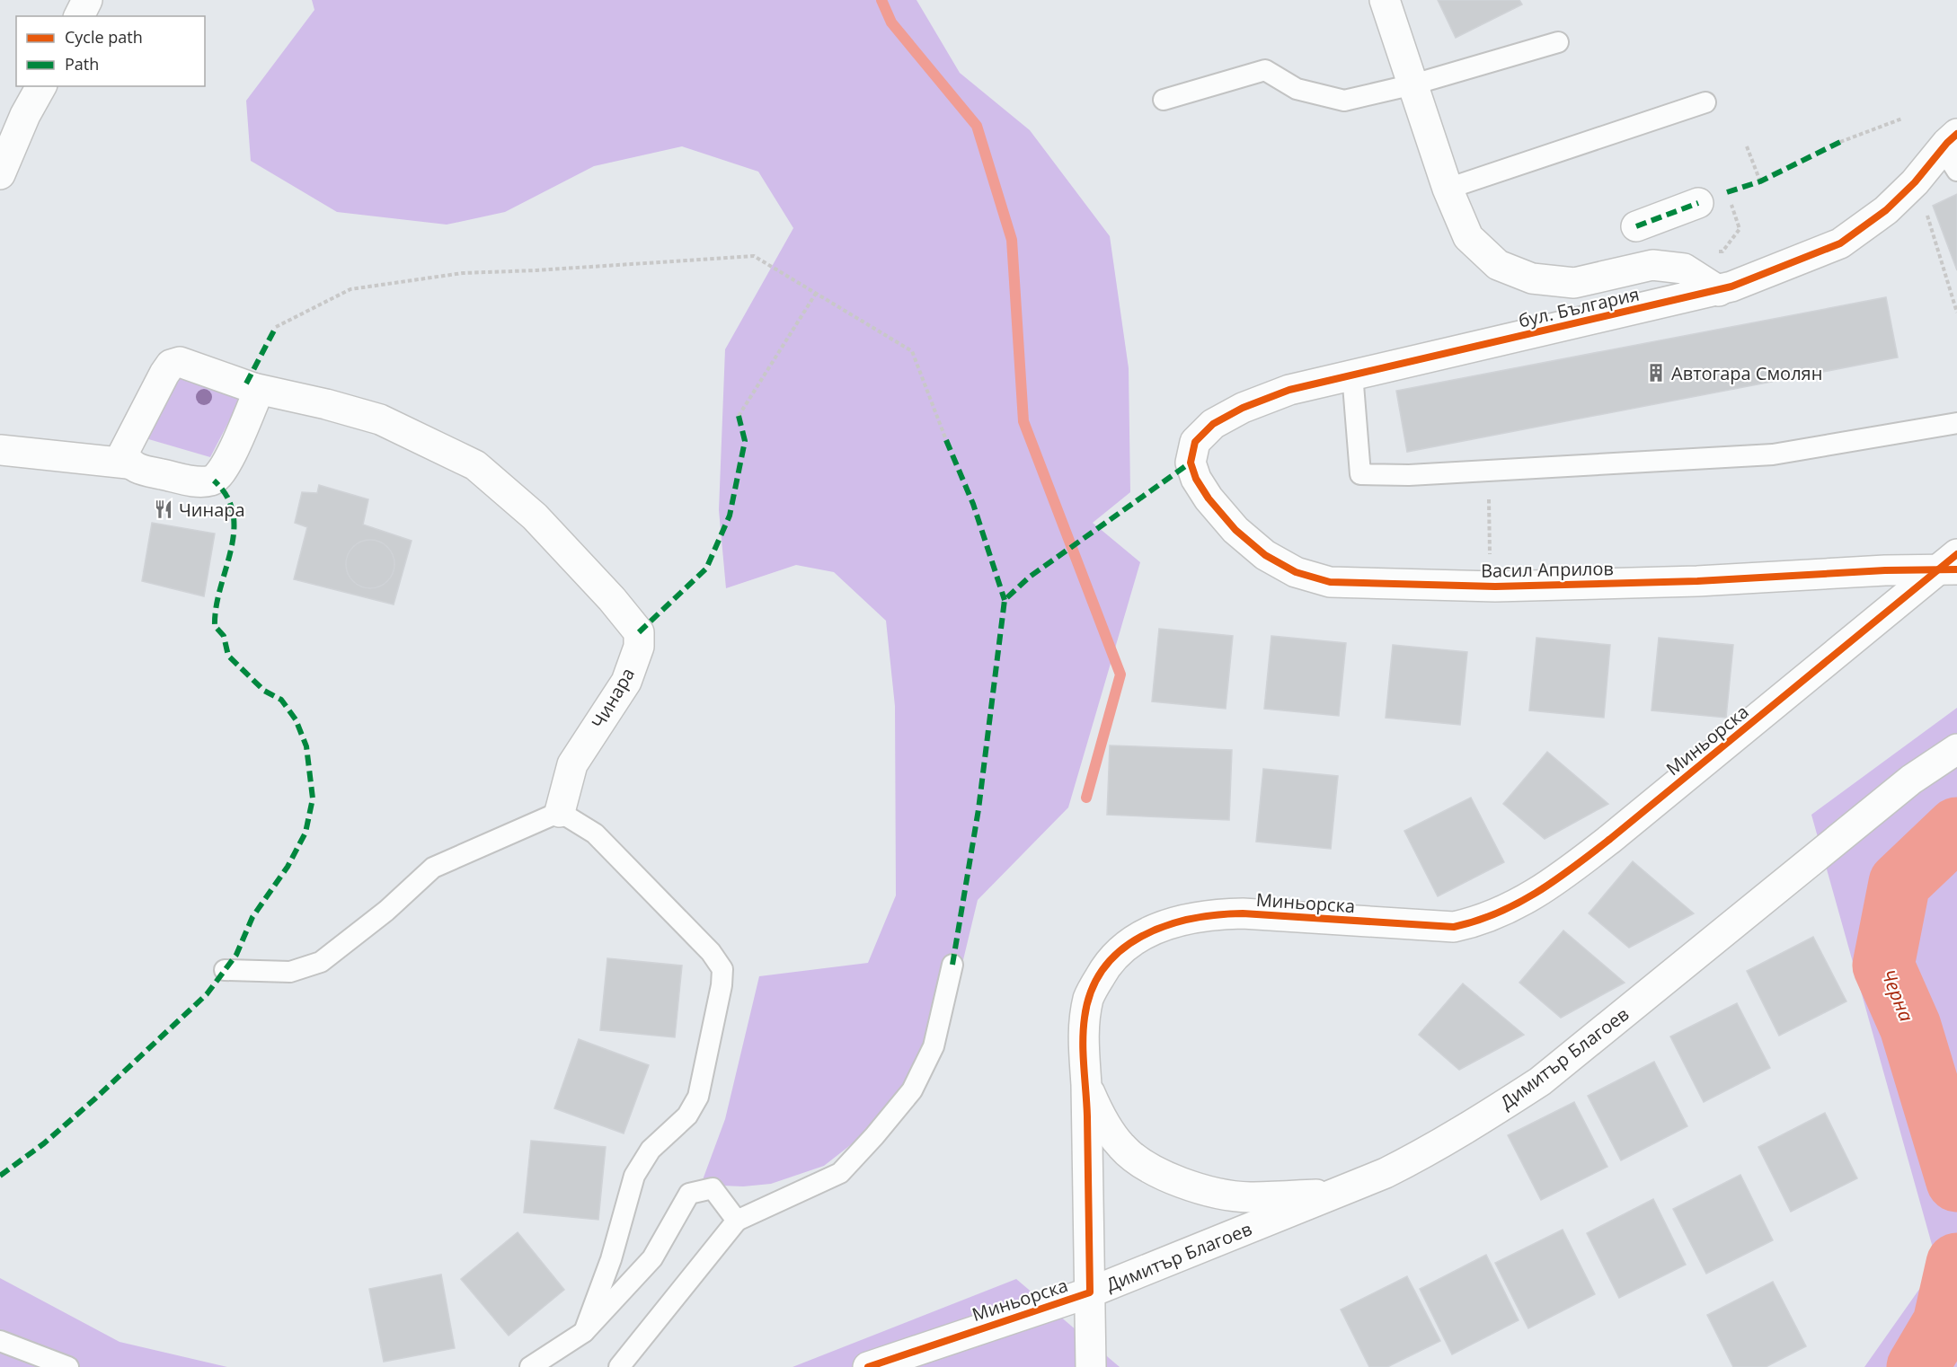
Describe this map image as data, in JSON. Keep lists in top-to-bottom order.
{
  "streets": {
    "street": [
      "бул. България",
      "Васил Априлов",
      "Чинара",
      "Миньорска",
      "Димитър Благоев"
    ]
  },
  "crossings": [
    ["бул. България", "Васил Априлов"],
    ["Васил Априлов", "Миньорска"],
    ["Миньорска", "Димитър Благоев"]
  ],
  "water": ["Черна"],
  "places": {
    "building": ["Автогара Смолян"],
    "restaurant": ["Чинара"]
  },
  "legend": ["Cycle path", "Path"]
}
